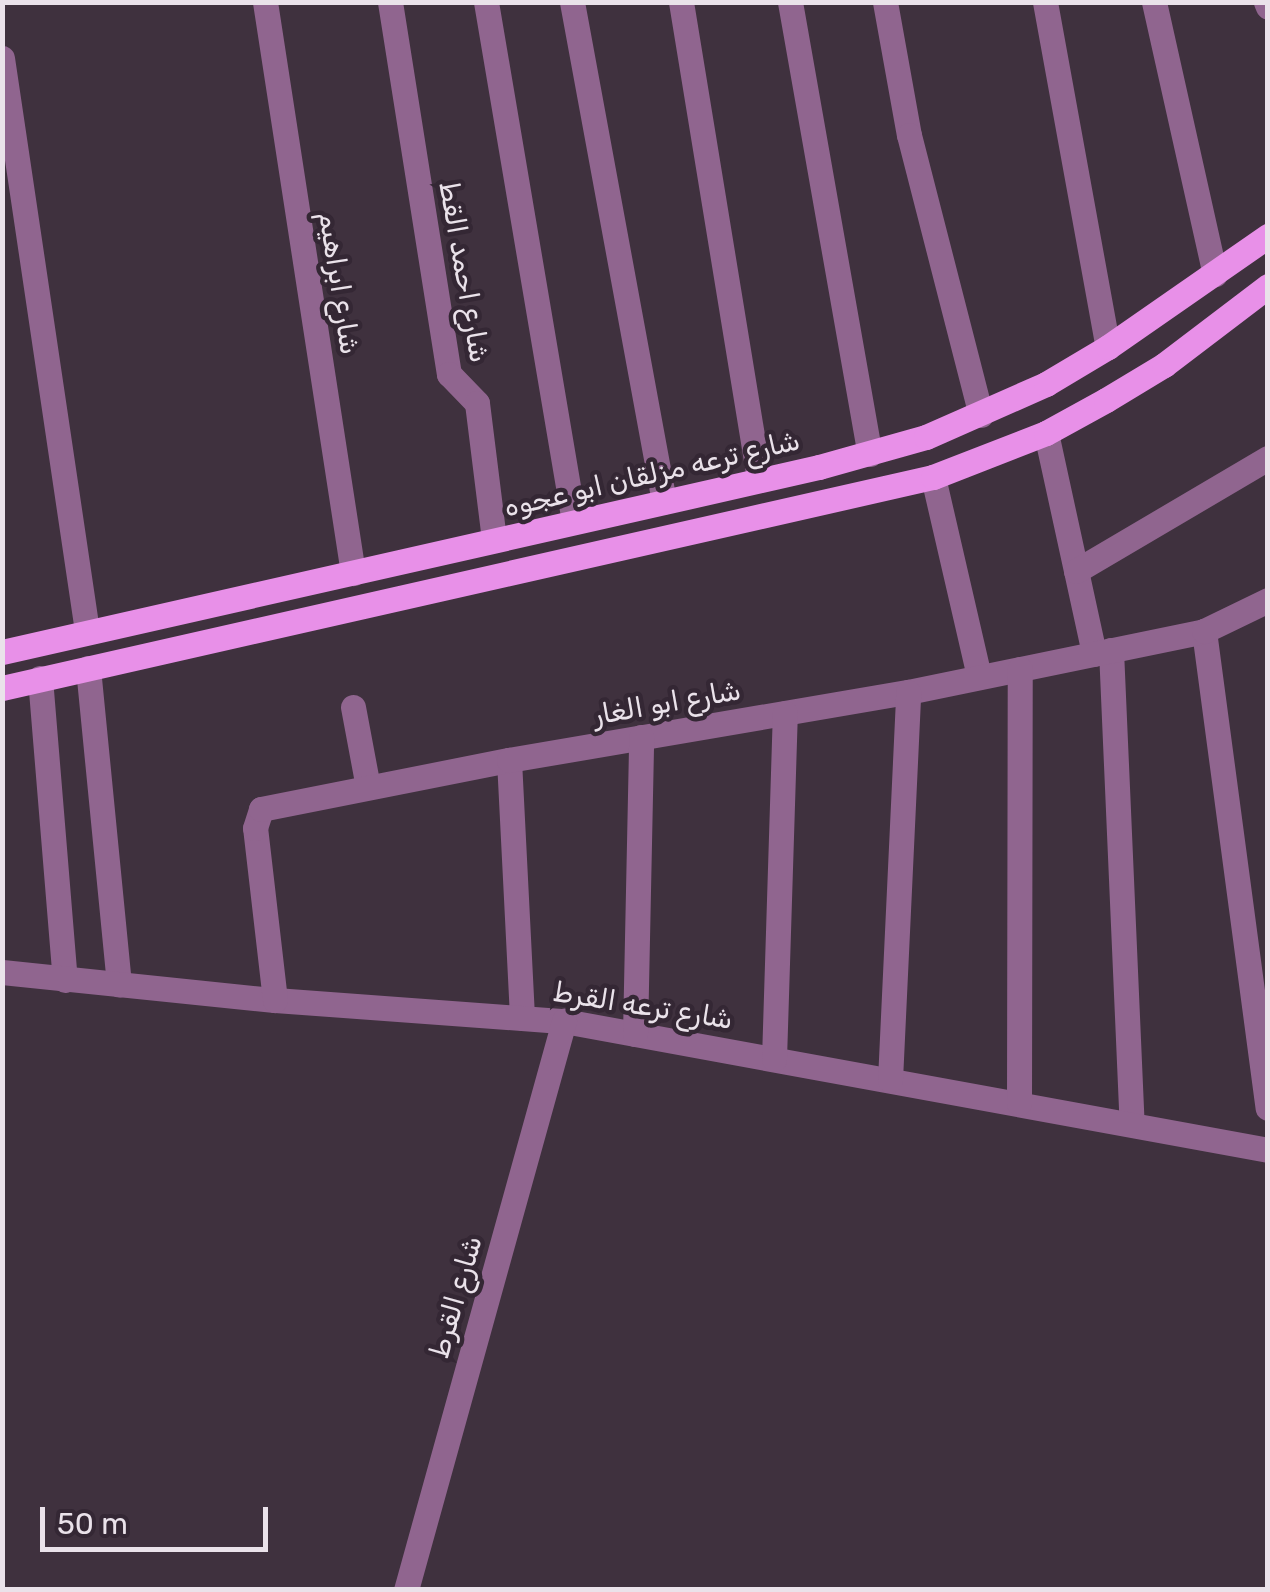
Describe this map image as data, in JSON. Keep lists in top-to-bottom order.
{
  "streets": {
    "main road": ["شارع ترعه مزلقان ابو عجوه"],
    "street": [
      "شارع احمد القط",
      "شارع ابراهيم",
      "شارع ابو الغار",
      "شارع ترعه القرط",
      "شارع القرط"
    ]
  },
  "crossings": [
    ["شارع احمد القط", "شارع ترعه مزلقان ابو عجوه"],
    ["شارع ابراهيم", "شارع ترعه مزلقان ابو عجوه"],
    ["شارع ابو الغار", "شارع ترعه القرط"],
    ["شارع ترعه القرط", "شارع القرط"]
  ],
  "scale_bar": "50 m"
}
